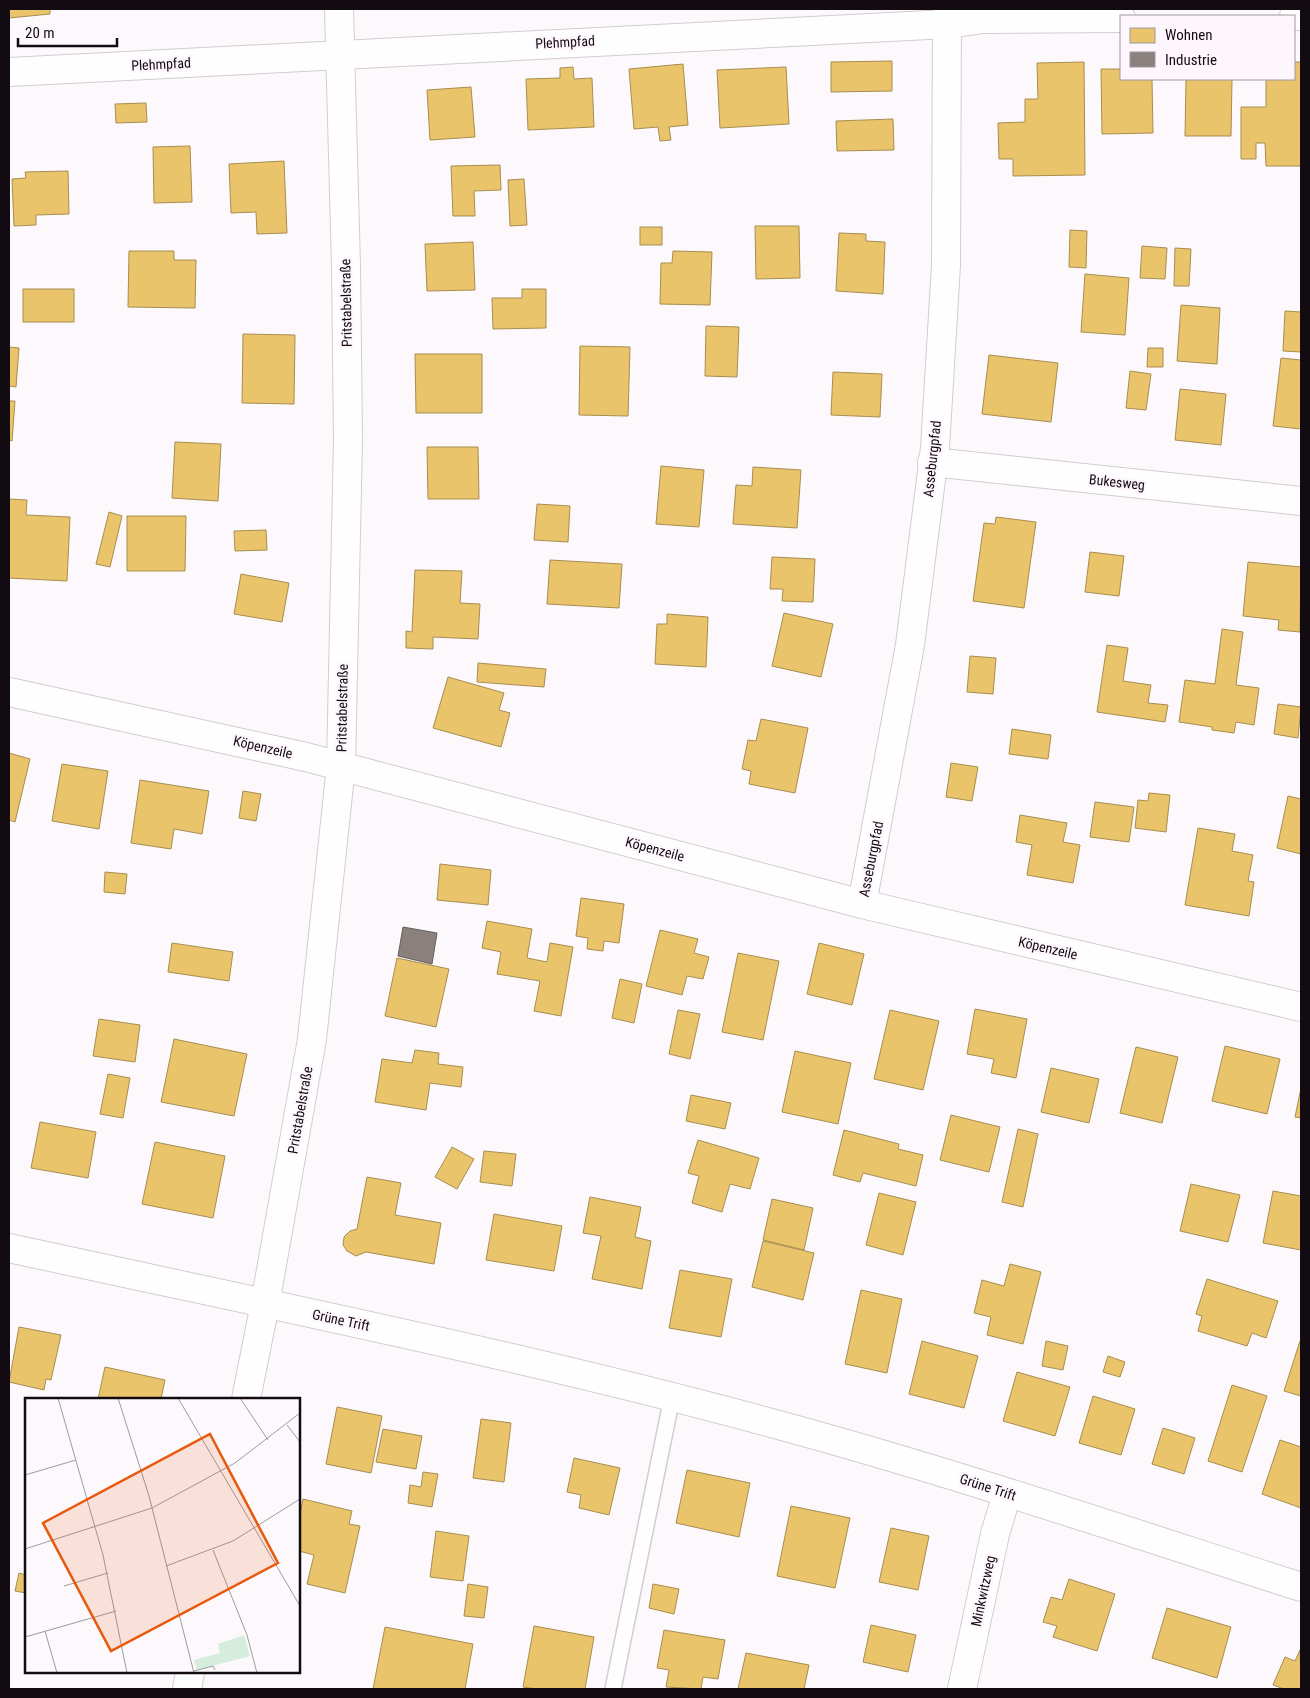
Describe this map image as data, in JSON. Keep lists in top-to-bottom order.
{
  "streets": {
    "street": [
      "Plehmpfad",
      "Pritstabelstraße",
      "Asseburgpfad",
      "Bukesweg",
      "Köpenzeile",
      "Grüne Trift",
      "Minkwitzweg"
    ]
  },
  "crossings": [
    ["Plehmpfad", "Pritstabelstraße"],
    ["Plehmpfad", "Asseburgpfad"],
    ["Pritstabelstraße", "Köpenzeile"],
    ["Pritstabelstraße", "Grüne Trift"],
    ["Asseburgpfad", "Bukesweg"],
    ["Asseburgpfad", "Köpenzeile"],
    ["Grüne Trift", "Minkwitzweg"]
  ],
  "legend": ["Wohnen", "Industrie"],
  "scale_bar": "20 m"
}
